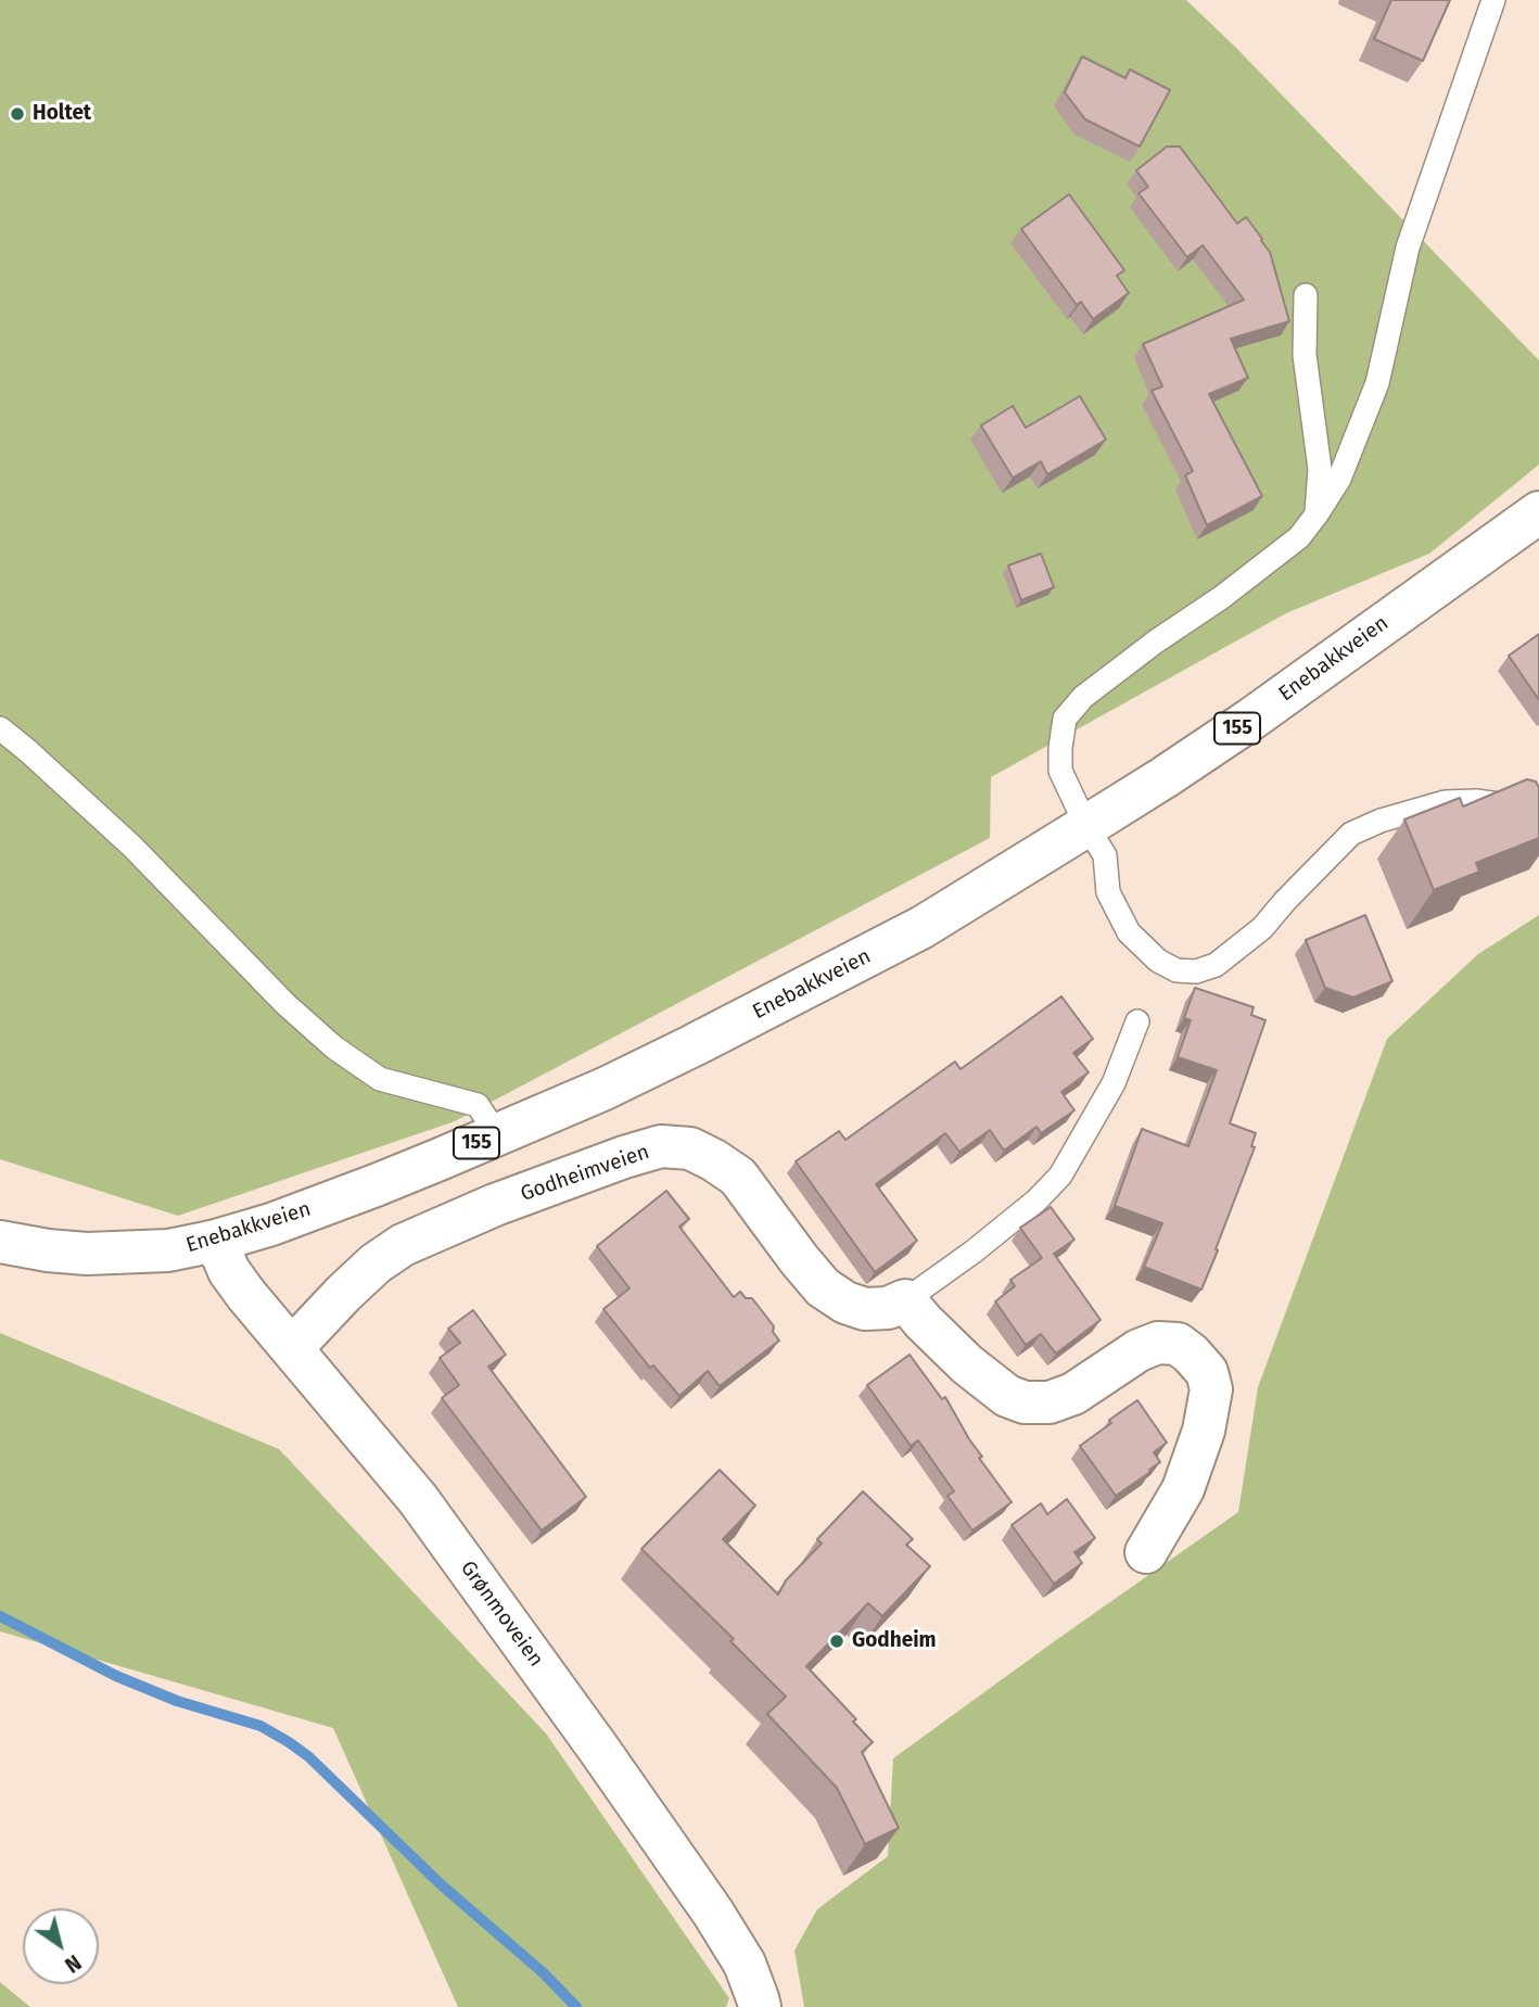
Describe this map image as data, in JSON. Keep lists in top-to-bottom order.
{
  "streets": {
    "street": [
      "Enebakkveien",
      "155",
      "Godheimveien",
      "Grønmoveien"
    ]
  },
  "crossings": [
    ["Enebakkveien", "Grønmoveien"],
    ["Godheimveien", "Grønmoveien"]
  ],
  "places": ["Holtet", "Godheim"],
  "north": "bottom right"
}
